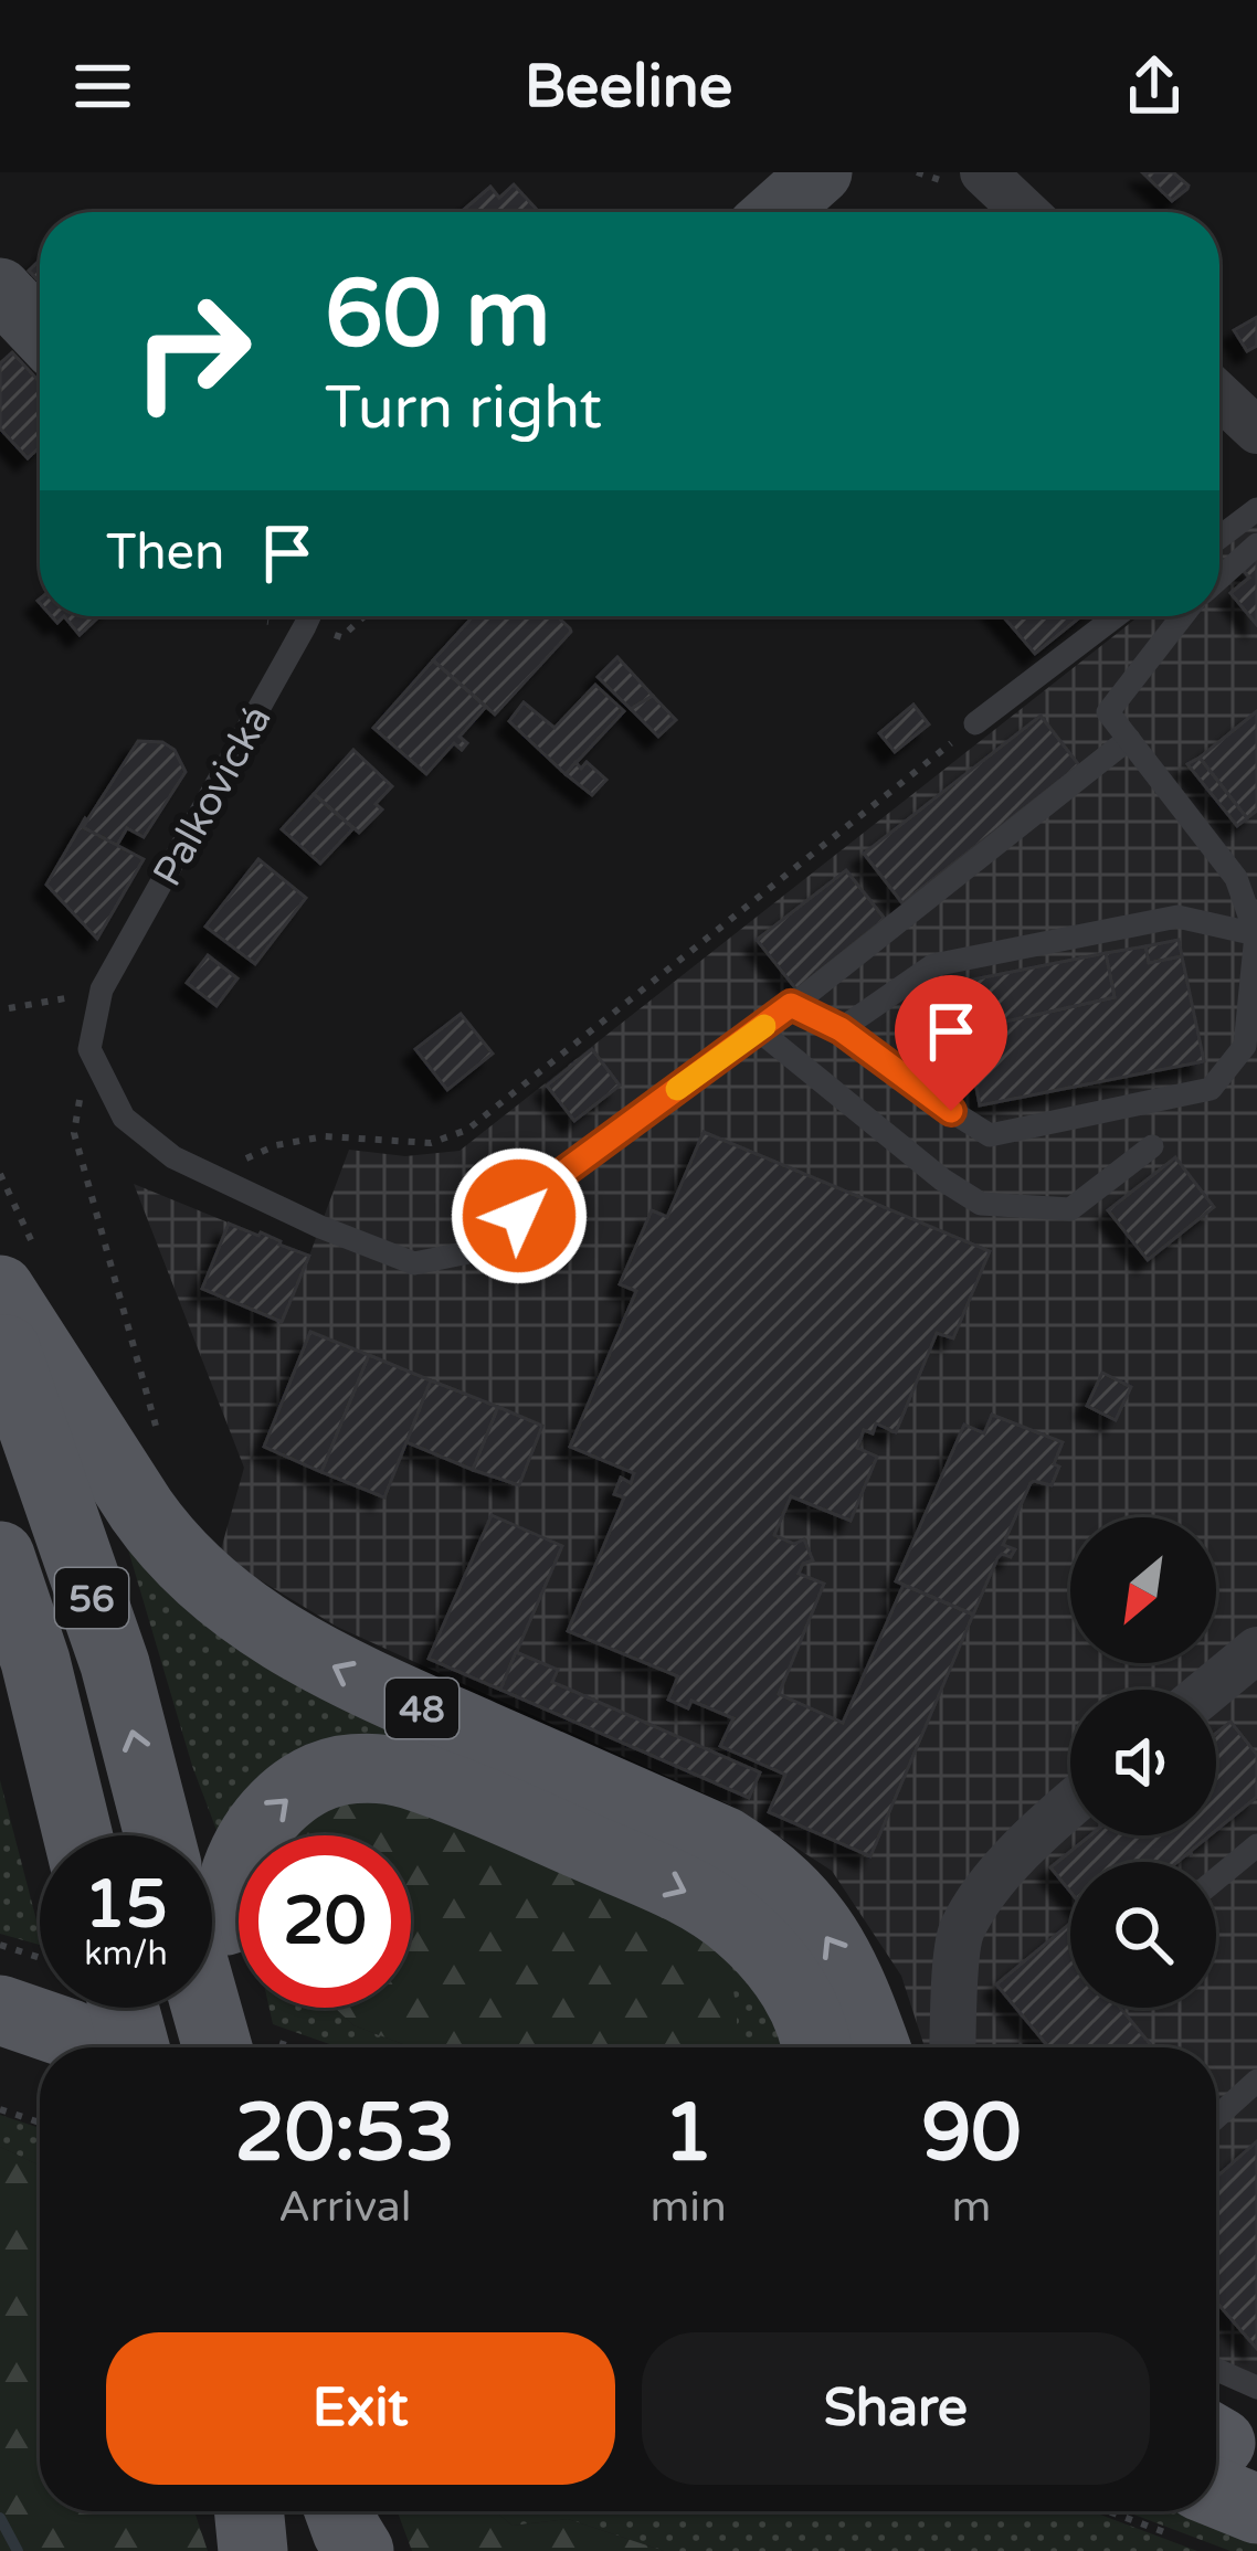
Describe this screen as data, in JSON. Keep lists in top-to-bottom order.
{
  "streets": {
    "main road": ["56", "48"],
    "lane": ["Palkovická"]
  },
  "north": "bottom left",
  "page": {
    "header": "Beeline",
    "turn": ["60 m", "Turn right"],
    "then": "Then",
    "speed": "15 km/h",
    "limit": "20",
    "eta": [
      "20:53",
      "Arrival",
      "1",
      "min",
      "90",
      "m"
    ],
    "buttons": ["Exit", "Share"]
  }
}
